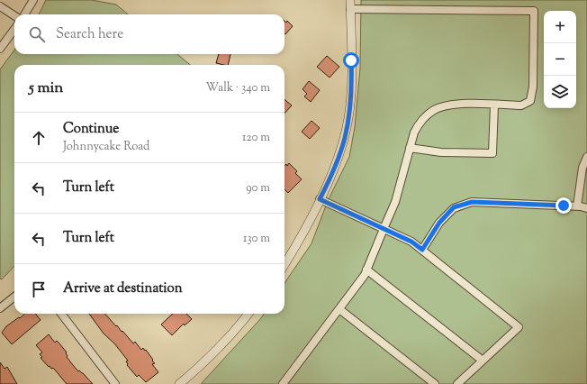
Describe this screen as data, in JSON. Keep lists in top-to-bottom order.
{
  "page": {
    "map_buttons": ["+", "−"],
    "search": "Search here",
    "heading": ["5 min", "Walk · 340 m"],
    "list": [
      ["Continue", "Johnnycake Road", "120 m"],
      ["Turn left", "90 m"],
      ["Turn left", "130 m"],
      "Arrive at destination"
    ]
  }
}
